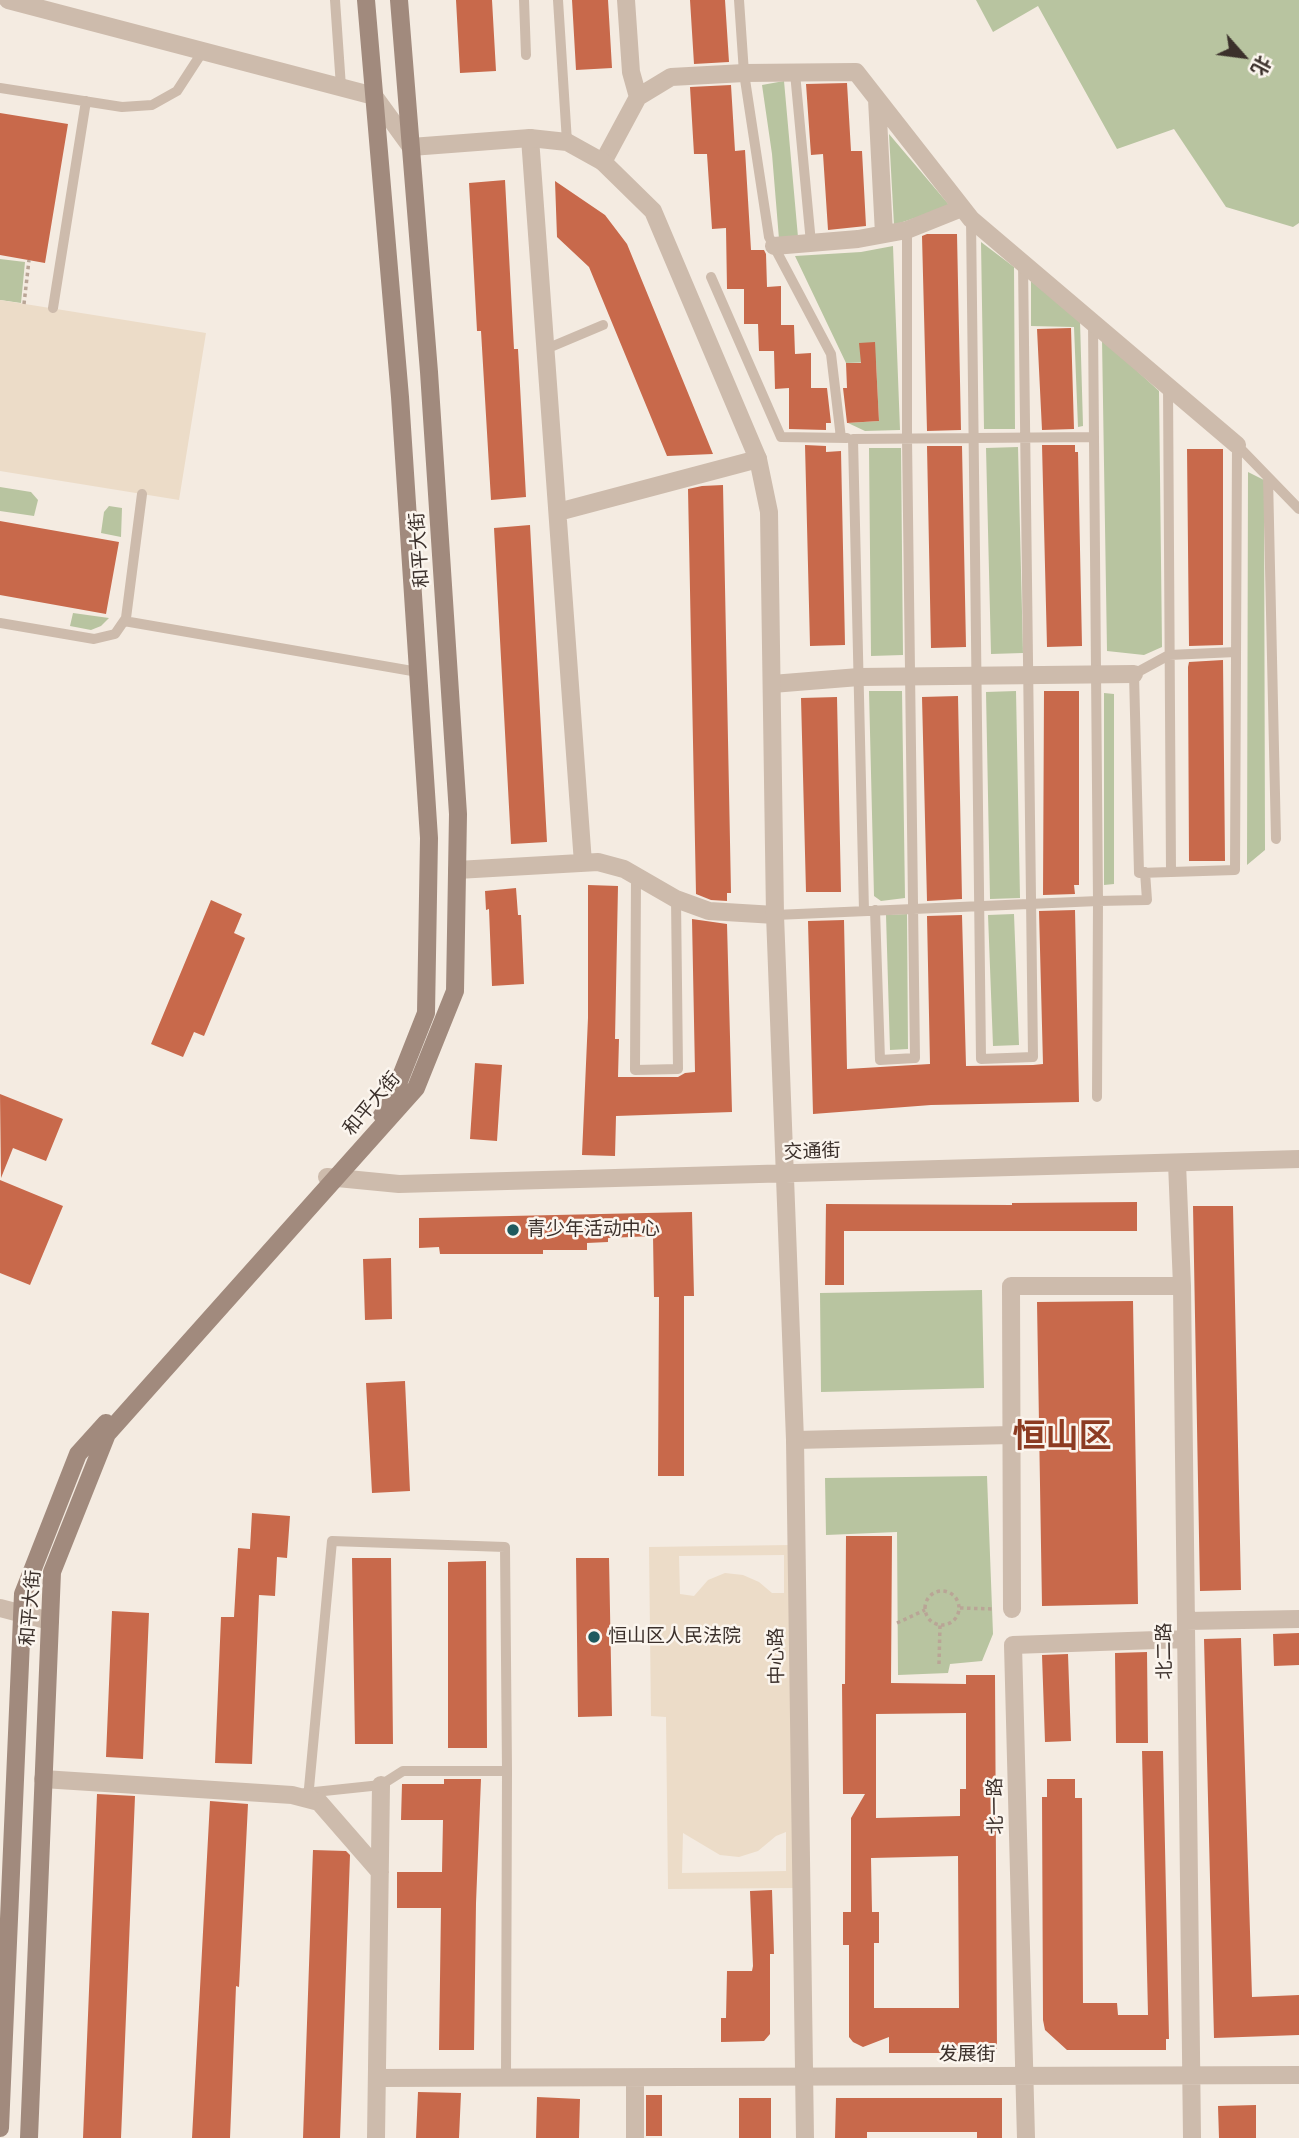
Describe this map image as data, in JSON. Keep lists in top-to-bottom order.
{
  "streets": {
    "main road": ["和平大街"],
    "street": [
      "交通街",
      "北二路",
      "中心路",
      "北一路",
      "发展街"
    ]
  },
  "crossings": [
    ["和平大街", "交通街"],
    ["交通街", "北二路"],
    ["交通街", "中心路"],
    ["北二路", "北一路"],
    ["北二路", "发展街"],
    ["中心路", "发展街"],
    ["北一路", "发展街"]
  ],
  "districts": ["恒山区"],
  "places": ["青少年活动中心", "恒山区人民法院"],
  "north": "bottom right"
}
